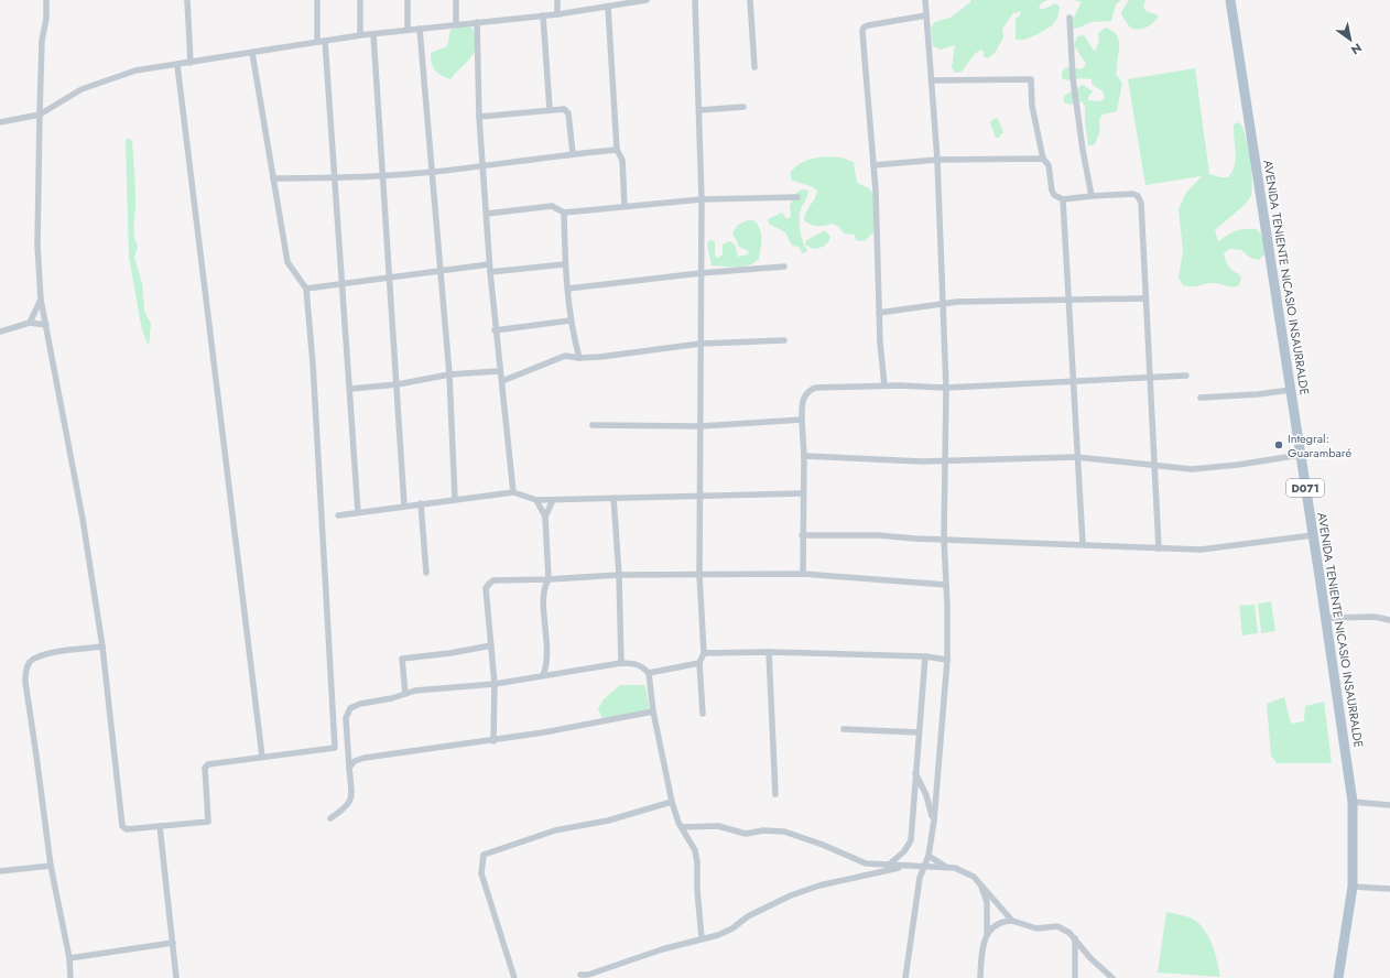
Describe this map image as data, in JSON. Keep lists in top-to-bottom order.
{
  "streets": {
    "main road": ["AVENIDA TENIENTE NICASIO INSAURRALDE", "D071"]
  },
  "places": ["Integral: Guarambaré"],
  "north": "bottom right"
}
